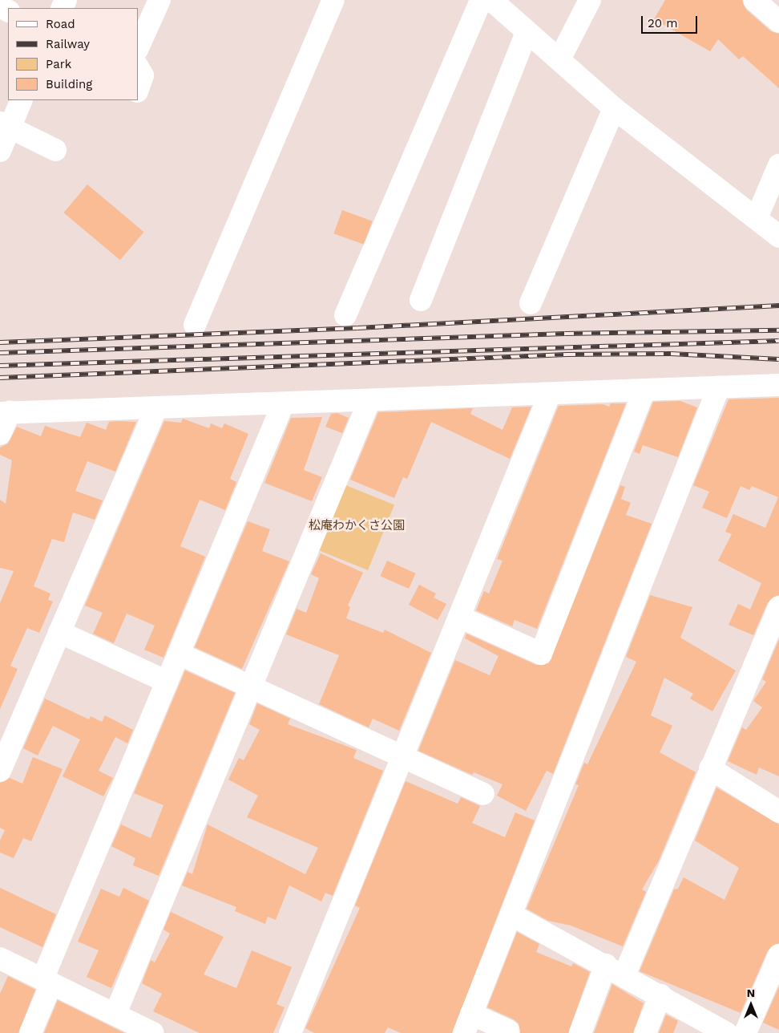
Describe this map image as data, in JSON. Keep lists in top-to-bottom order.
{
  "parks": ["松庵わかくさ公園"],
  "legend": [
    "Road",
    "Railway",
    "Park",
    "Building"
  ],
  "scale_bar": "20 m",
  "north": "top"
}
